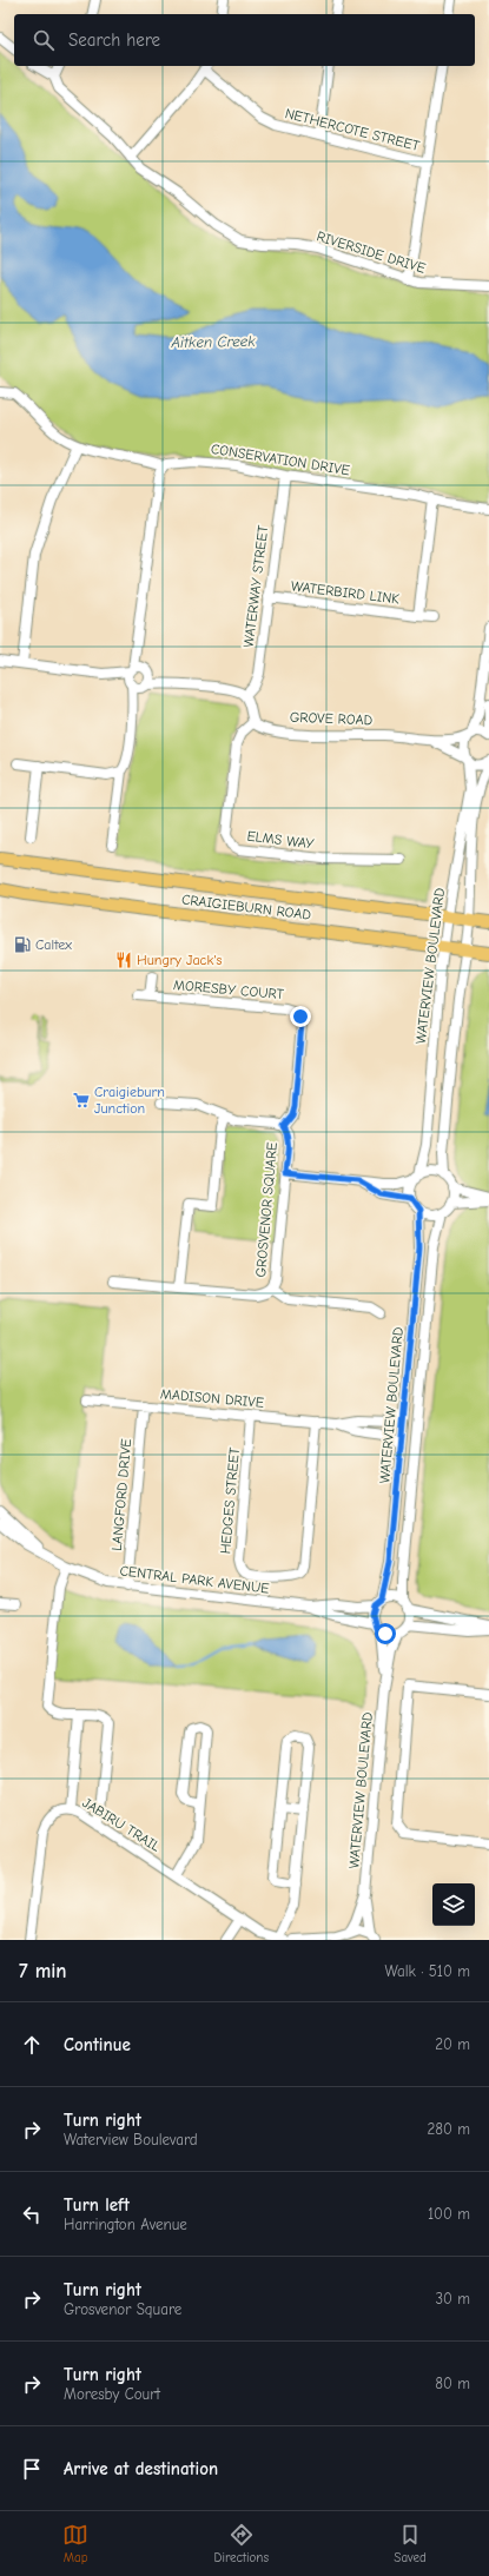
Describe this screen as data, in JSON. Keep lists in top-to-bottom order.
{
  "streets": {
    "main road": ["CRAIGIEBURN ROAD"],
    "street": [
      "NETHERCOTE STREET",
      "RIVERSIDE DRIVE",
      "CONSERVATION DRIVE",
      "WATERWAY STREET",
      "WATERBIRD LINK",
      "GROVE ROAD",
      "ELMS WAY",
      "WATERVIEW BOULEVARD",
      "MORESBY COURT",
      "GROSVENOR SQUARE",
      "MADISON DRIVE",
      "LANGFORD DRIVE",
      "HEDGES STREET",
      "CENTRAL PARK AVENUE",
      "JABIRU TRAIL"
    ]
  },
  "crossings": [
    ["CONSERVATION DRIVE", "WATERWAY STREET"],
    ["CONSERVATION DRIVE", "WATERBIRD LINK"],
    ["WATERWAY STREET", "WATERBIRD LINK"],
    ["GROVE ROAD", "ELMS WAY"],
    ["GROVE ROAD", "WATERVIEW BOULEVARD"],
    ["CRAIGIEBURN ROAD", "WATERVIEW BOULEVARD"],
    ["WATERVIEW BOULEVARD", "MADISON DRIVE"],
    ["WATERVIEW BOULEVARD", "CENTRAL PARK AVENUE"],
    ["MORESBY COURT", "GROSVENOR SQUARE"],
    ["MADISON DRIVE", "LANGFORD DRIVE"],
    ["MADISON DRIVE", "HEDGES STREET"],
    ["LANGFORD DRIVE", "CENTRAL PARK AVENUE"]
  ],
  "water": ["Aitken Creek"],
  "places": {
    "fuel station": ["Caltex"],
    "restaurant": ["Hungry Jack's"],
    "supermarket": ["Craigieburn Junction"]
  },
  "page": {
    "search": "Search here",
    "heading": ["7 min", "Walk · 510 m"],
    "list": [
      ["Continue", "20 m"],
      ["Turn right", "Waterview Boulevard", "280 m"],
      ["Turn left", "Harrington Avenue", "100 m"],
      ["Turn right", "Grosvenor Square", "30 m"],
      ["Turn right", "Moresby Court", "80 m"],
      "Arrive at destination"
    ],
    "nav": ["Map", "Directions", "Saved"]
  }
}
